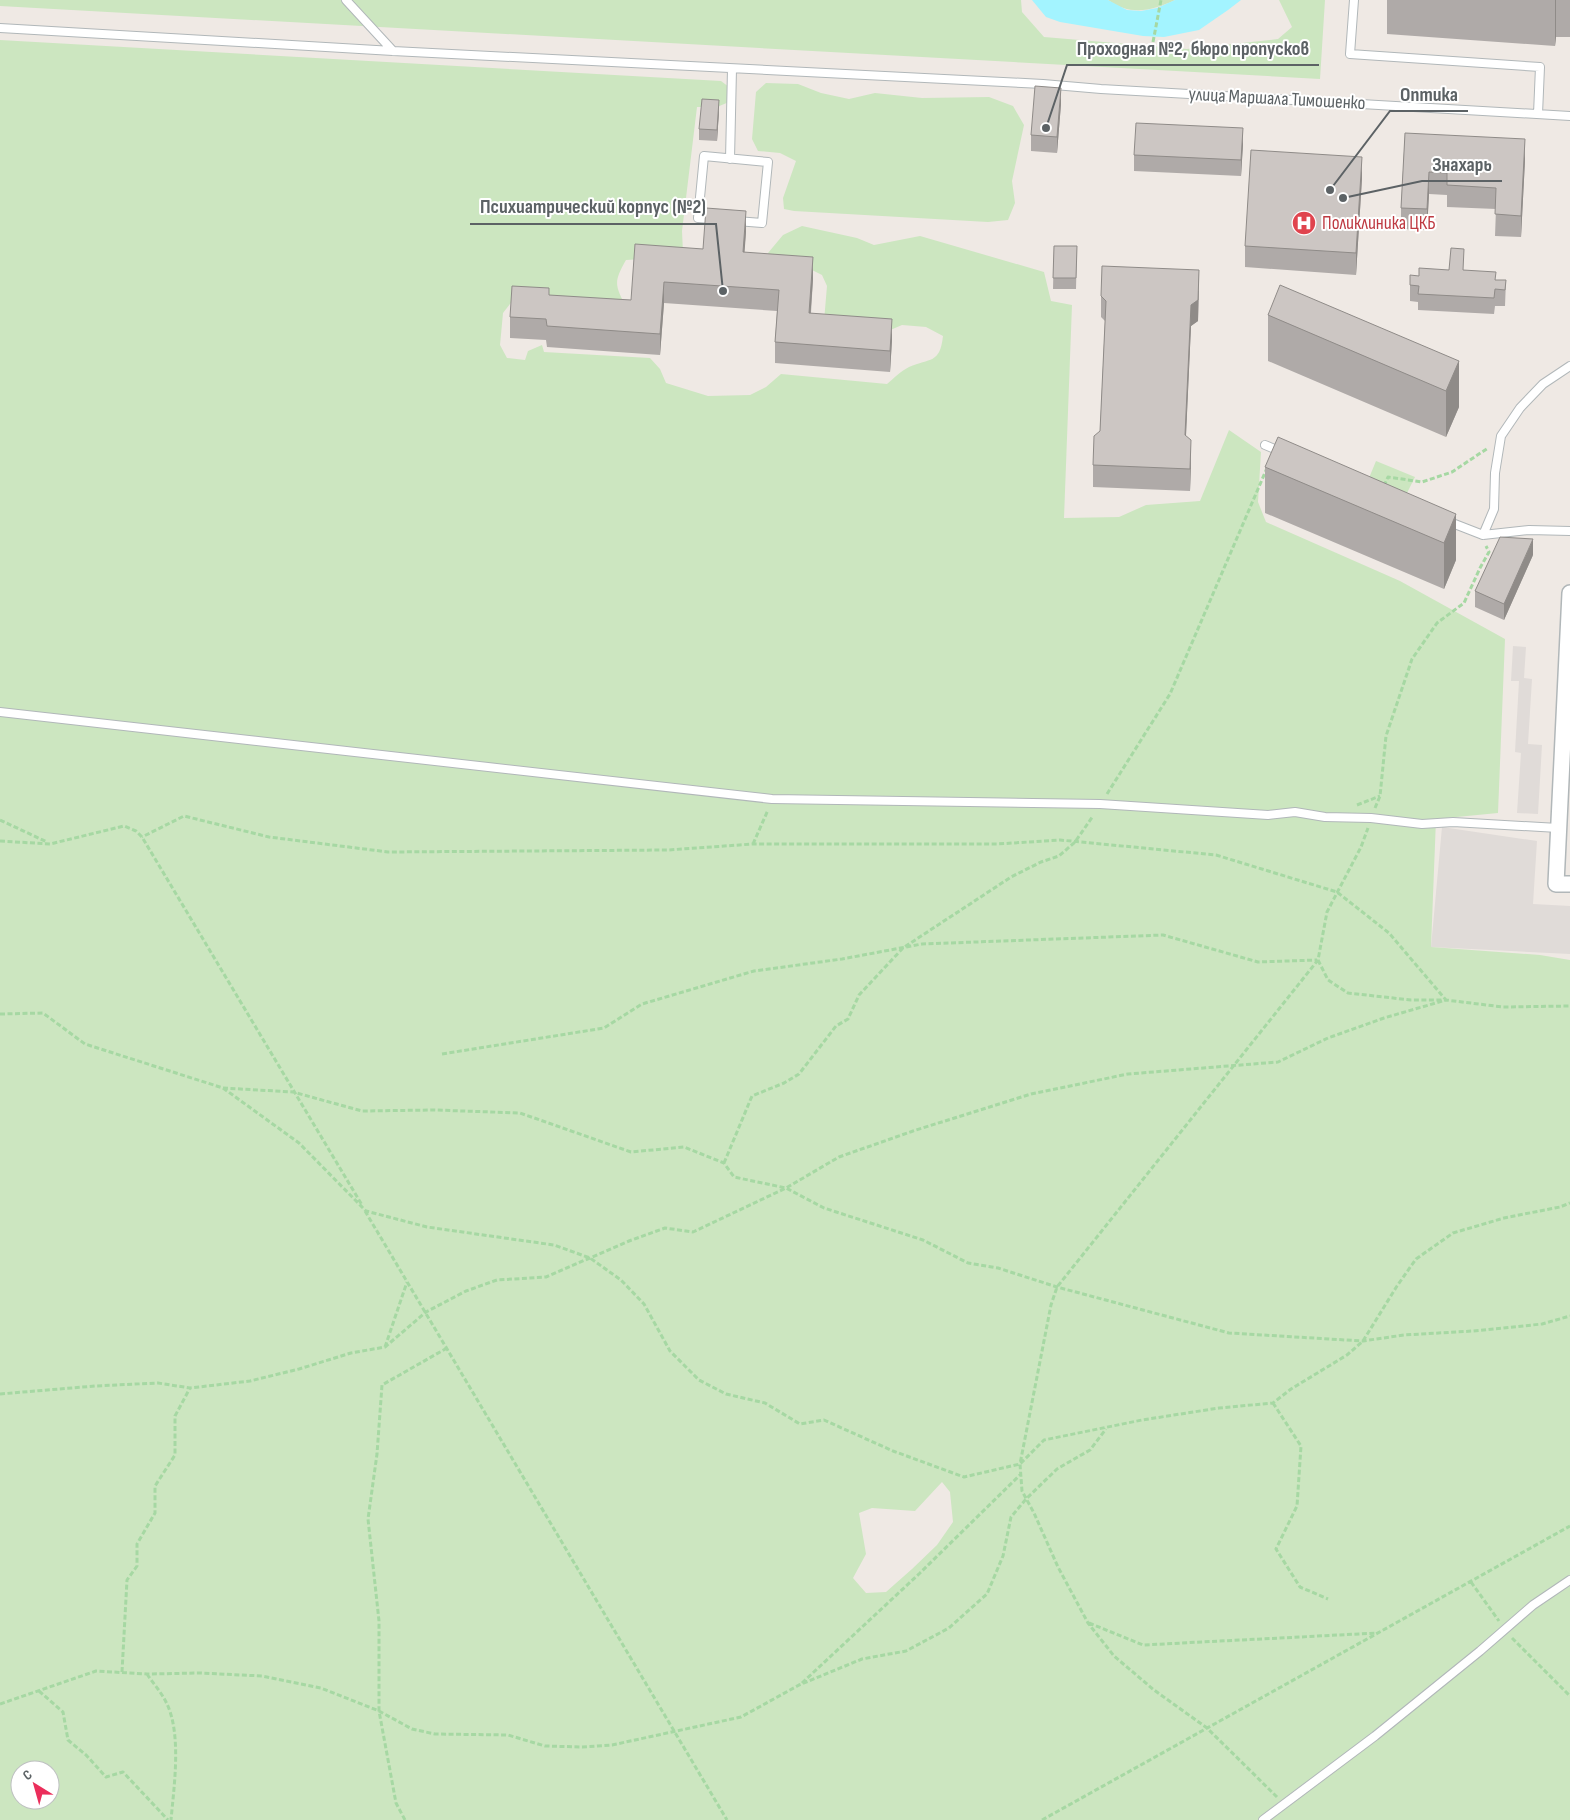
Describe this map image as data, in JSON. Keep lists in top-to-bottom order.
{
  "streets": {
    "lane": ["улица Маршала Тимошенко"]
  },
  "places": {
    "other": [
      "Проходная №2, бюро пропусков",
      "Оптика",
      "Знахарь",
      "Психиатрический корпус (№2)"
    ],
    "hospital": ["Поликлиника ЦКБ"]
  },
  "north": "top left"
}
